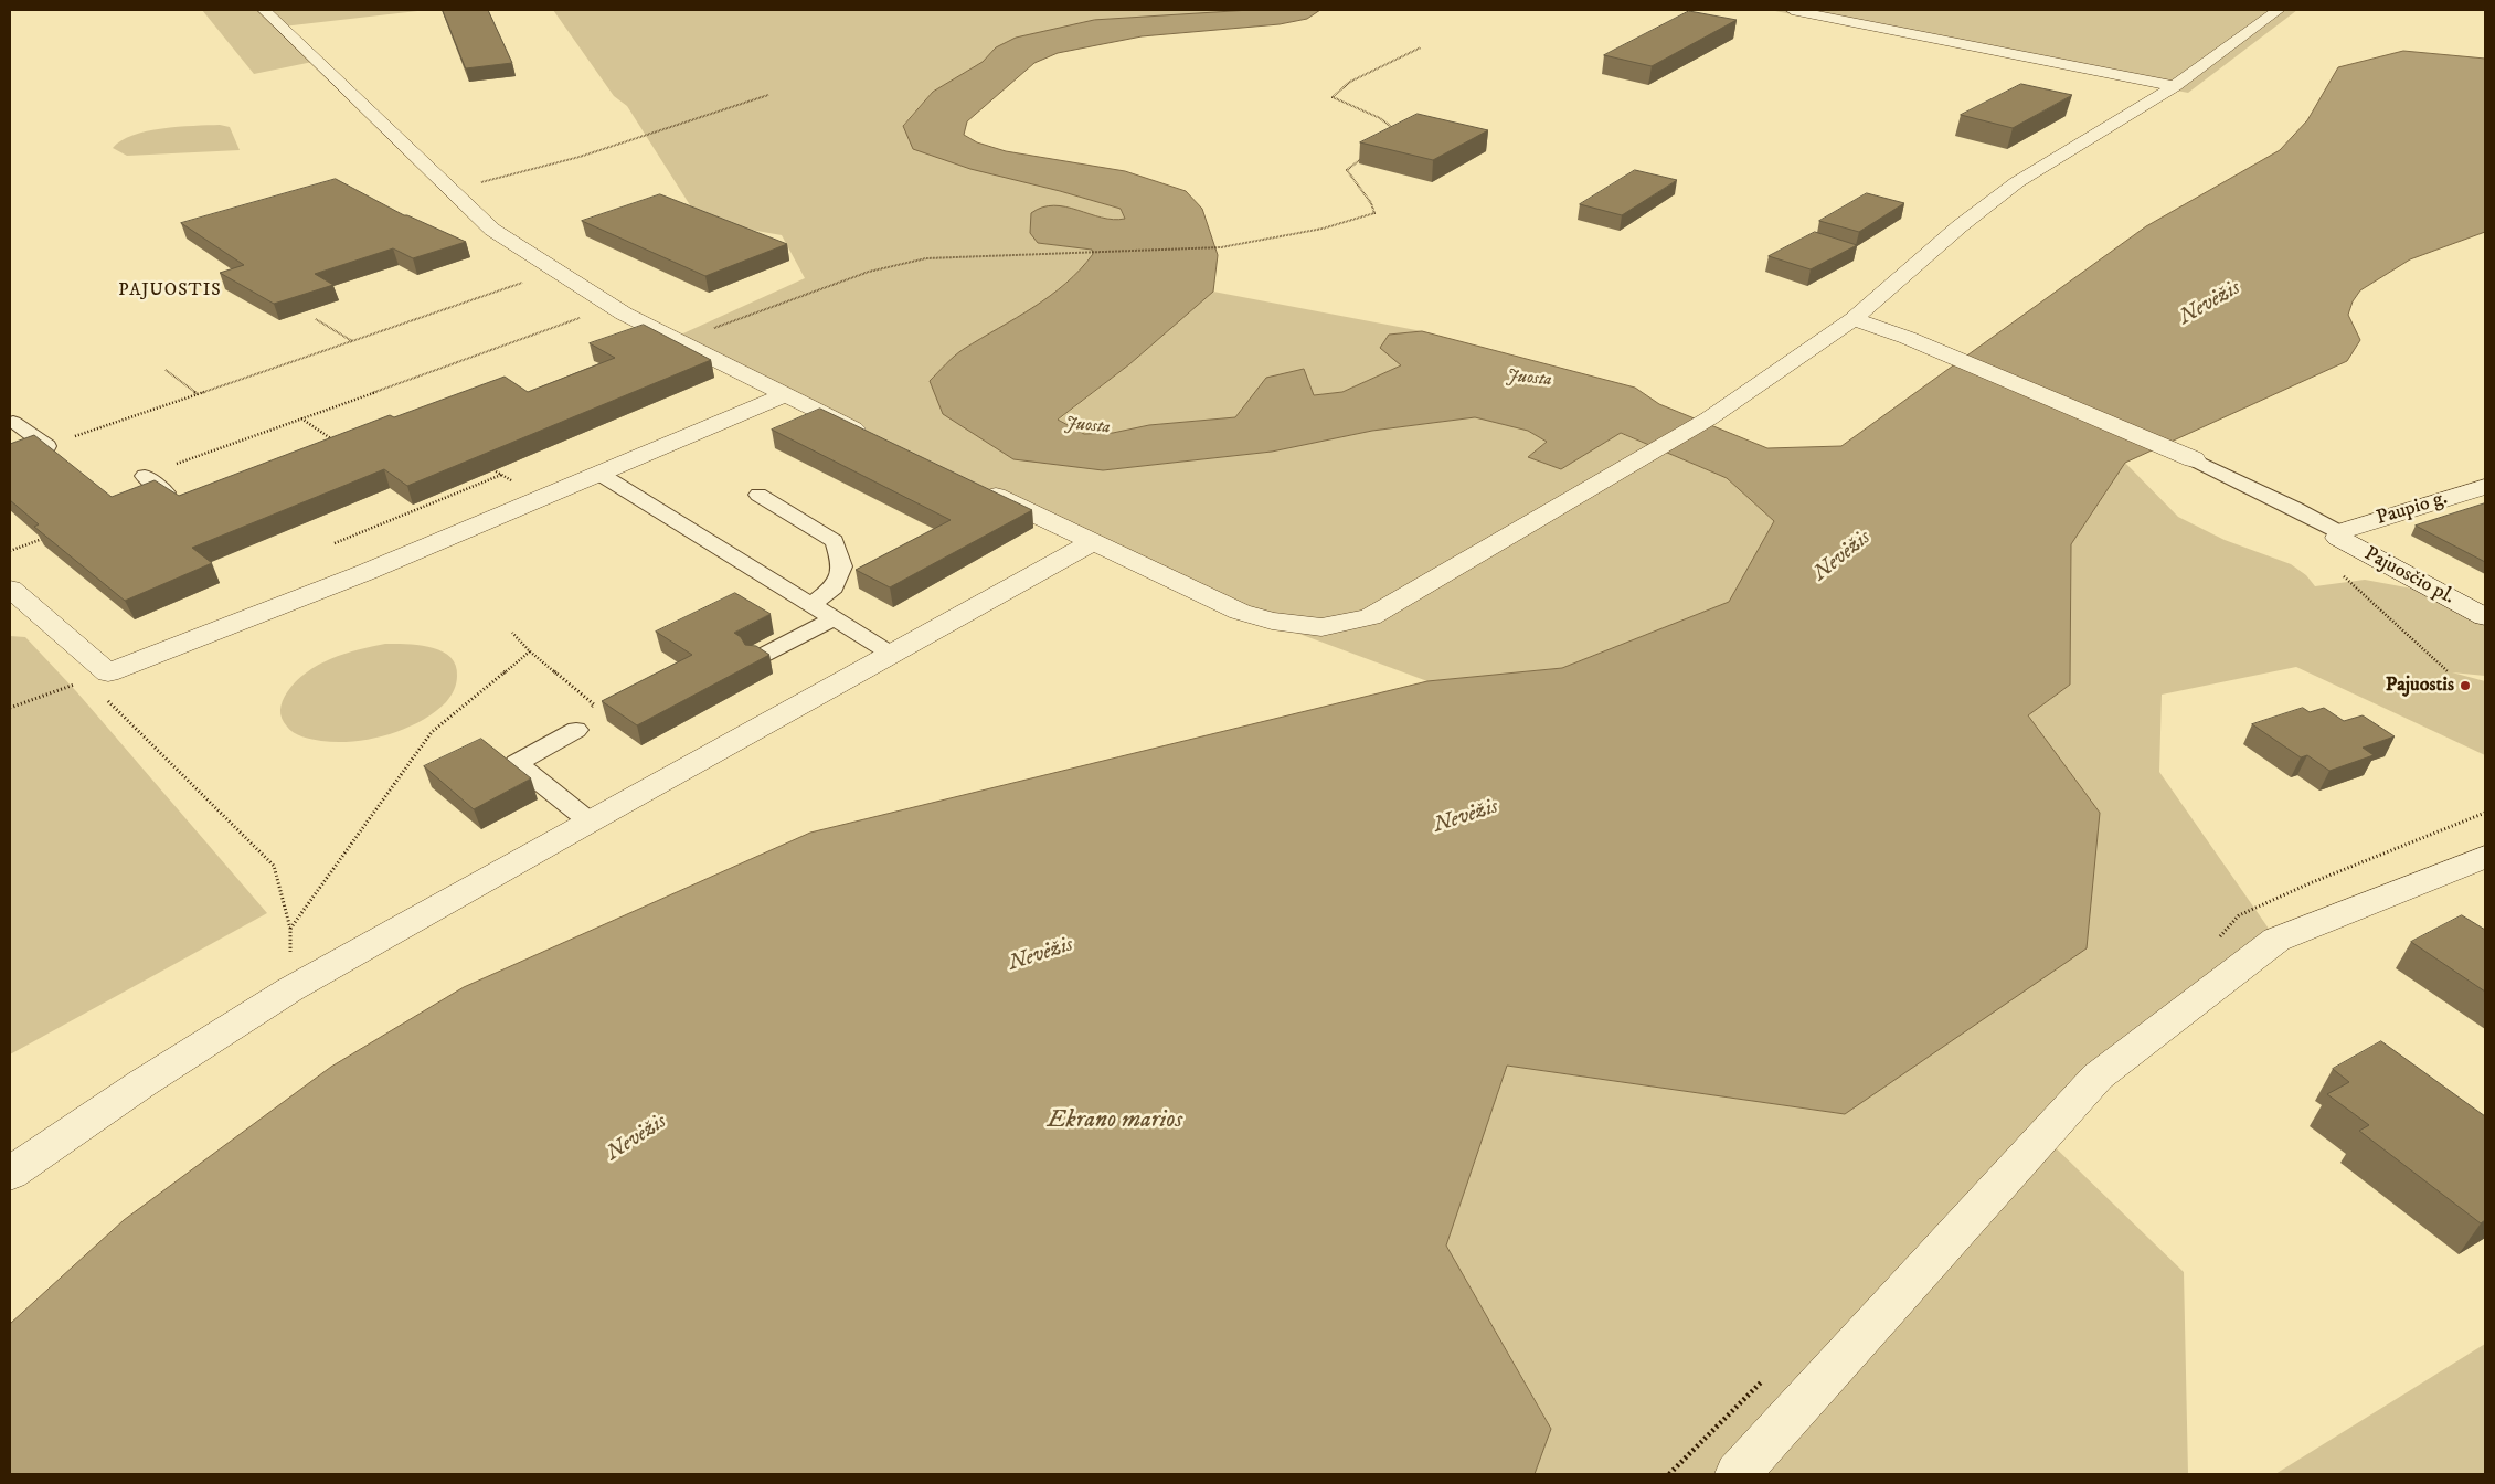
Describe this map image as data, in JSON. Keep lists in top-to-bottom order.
{
  "streets": {
    "street": ["Paupio g.", "Pajuosčio pl."]
  },
  "crossings": [
    ["Paupio g.", "Pajuosčio pl."]
  ],
  "districts": ["PAJUOSTIS"],
  "water": ["Nevėžis", "Juosta", "Ekrano marios"],
  "places": ["Pajuostis"]
}
